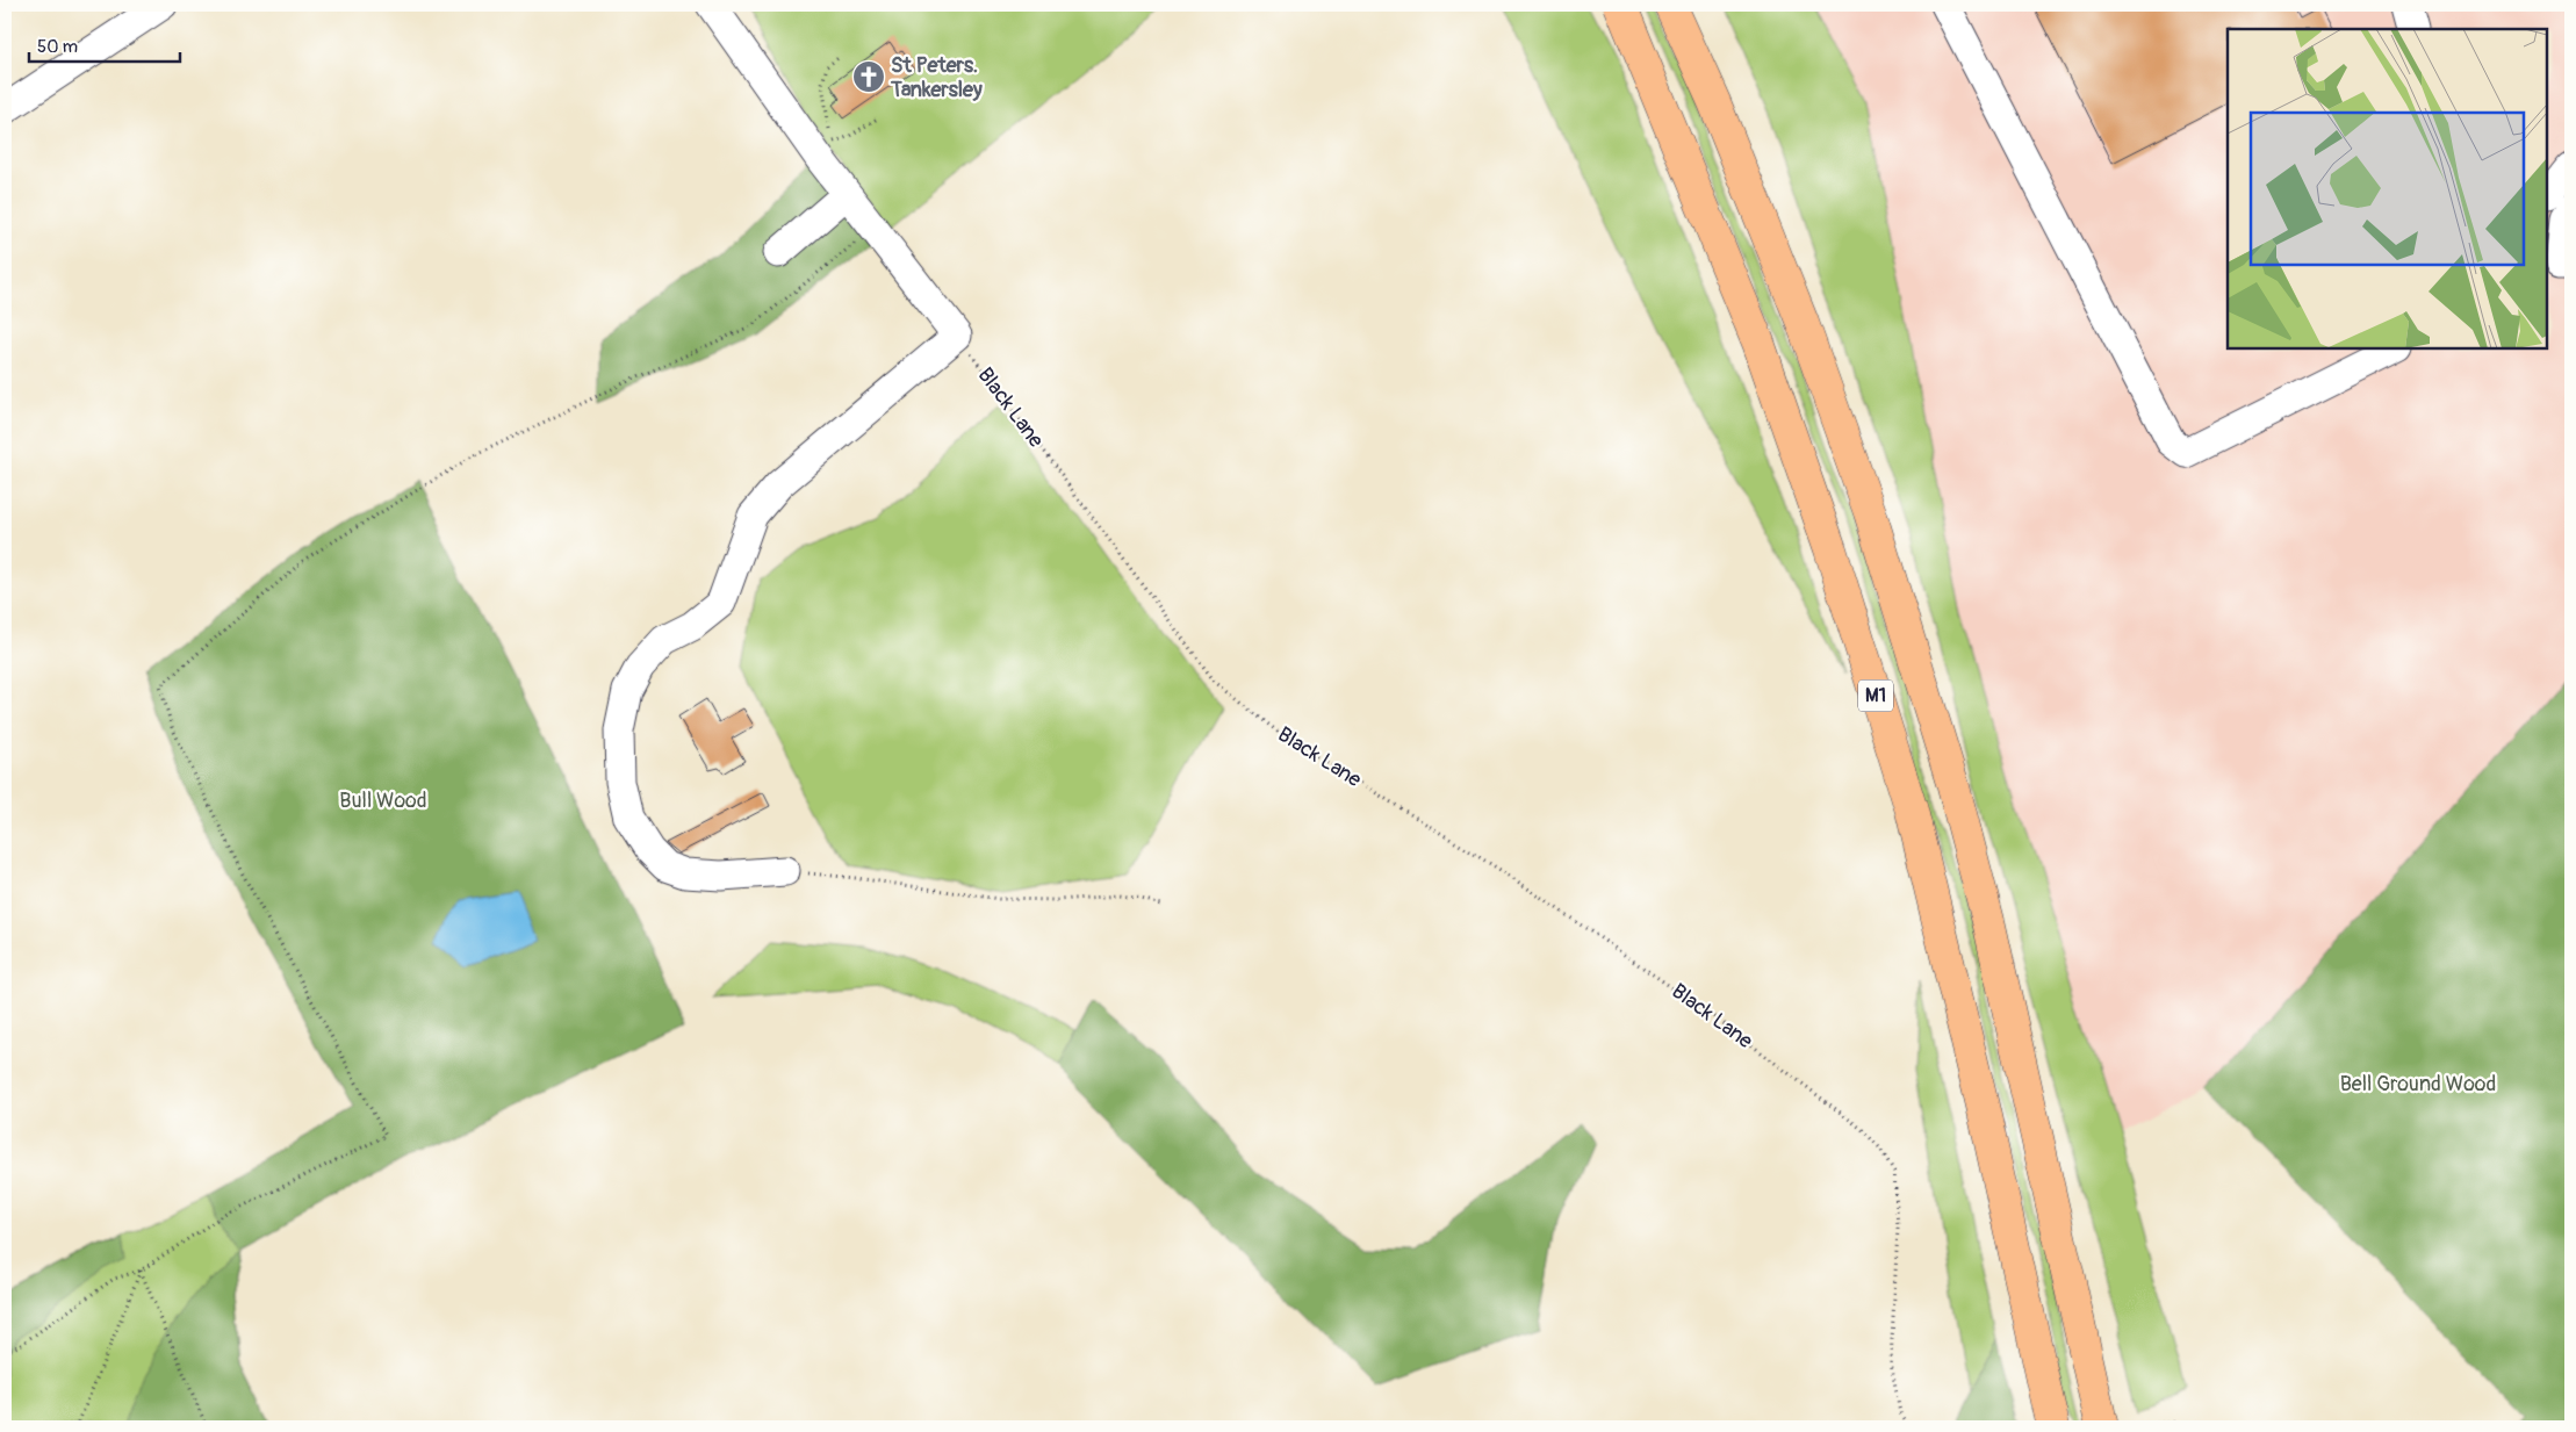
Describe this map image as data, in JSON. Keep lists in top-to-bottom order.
{
  "streets": {
    "highway": ["M1"],
    "path": ["Black Lane"]
  },
  "parks": ["Bull Wood", "Bell Ground Wood"],
  "places": {
    "church": ["St Peters. Tankersley"]
  },
  "scale_bar": "50 m"
}
